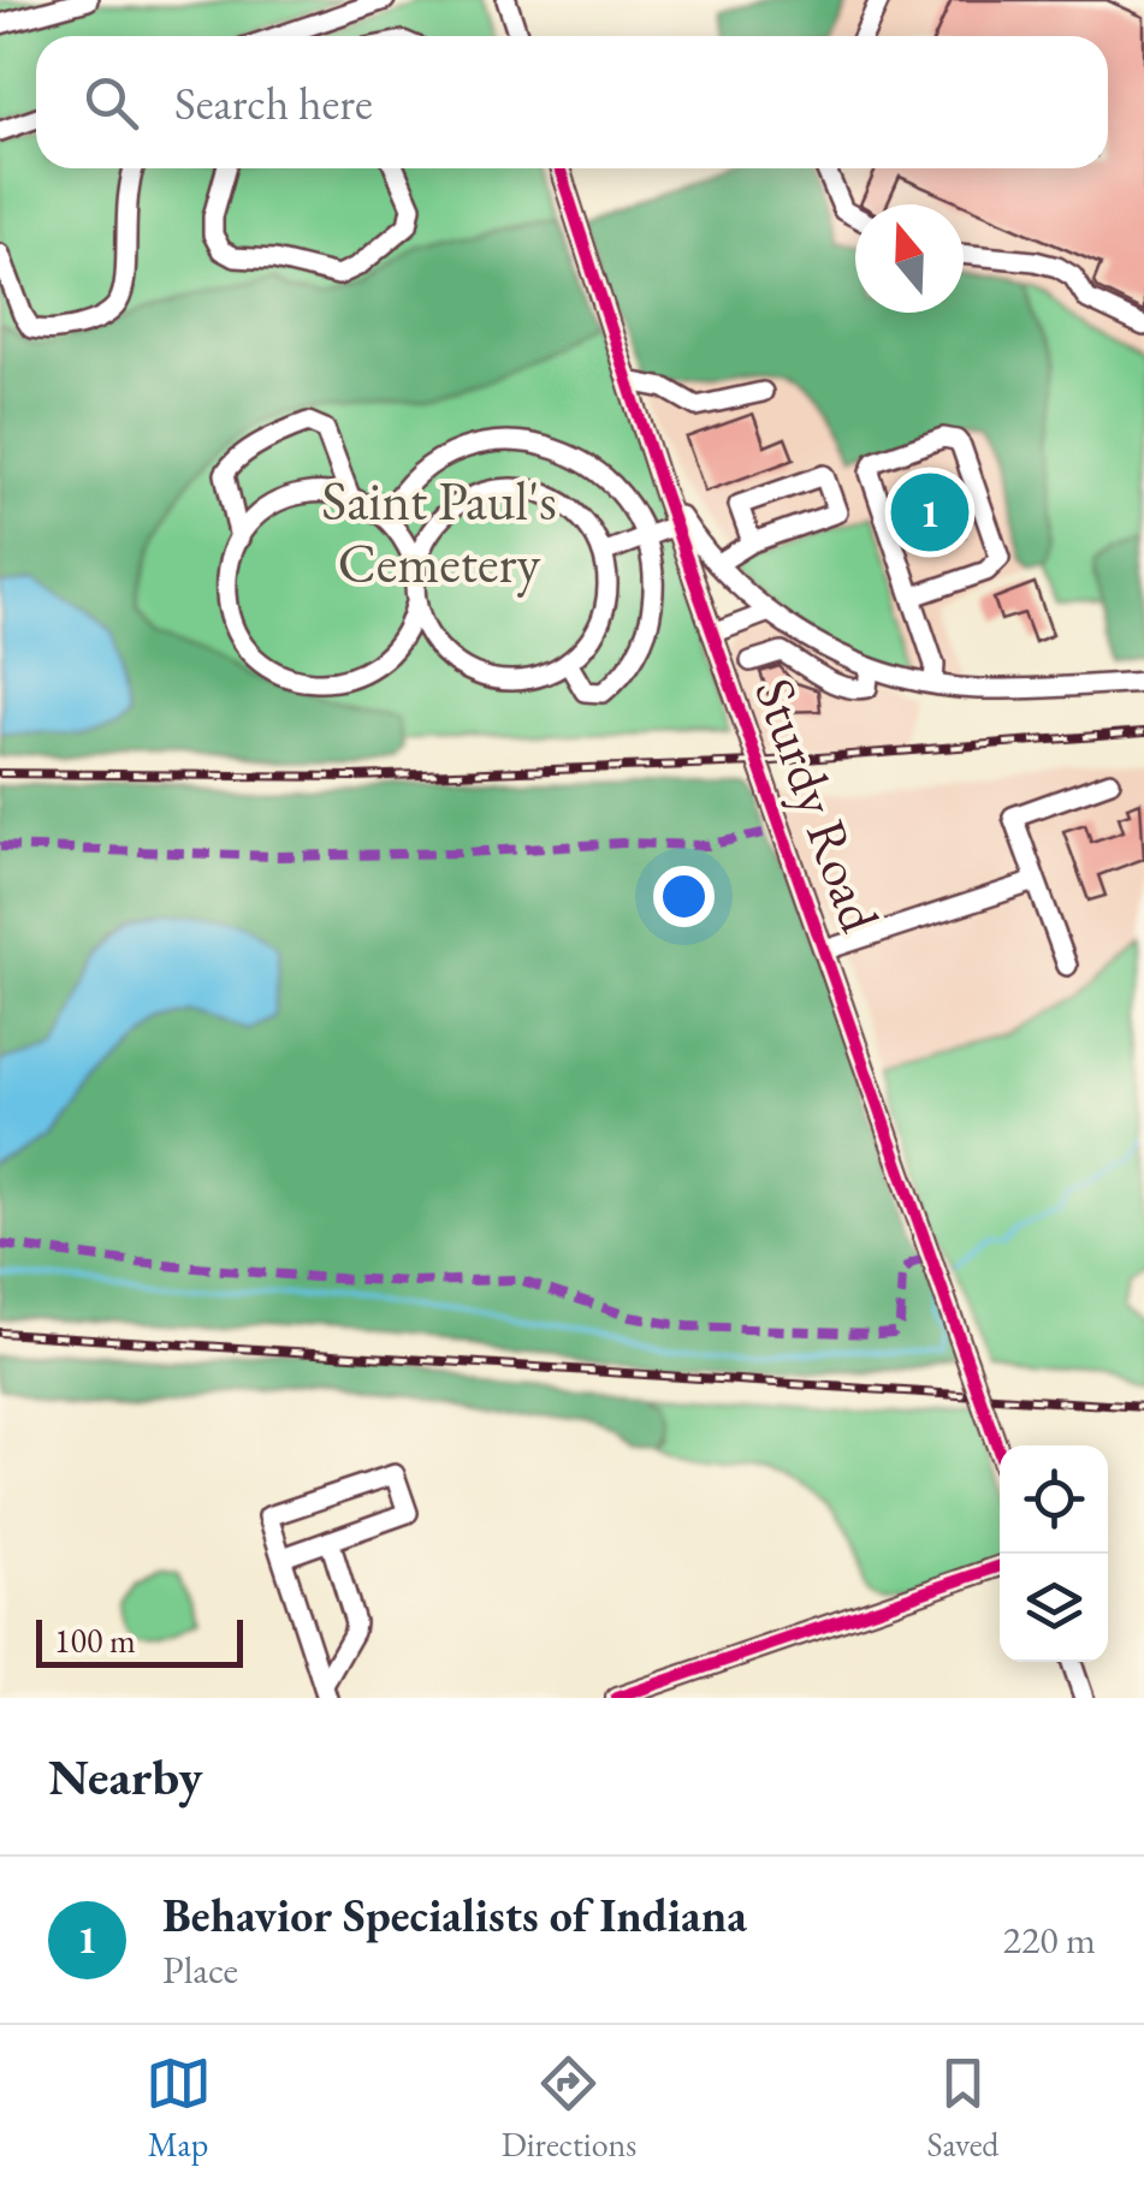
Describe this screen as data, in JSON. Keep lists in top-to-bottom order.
{
  "streets": {
    "street": ["Sturdy Road"]
  },
  "parks": ["Saint Paul's Cemetery"],
  "scale_bar": "100 m",
  "north": "top",
  "page": {
    "search": "Search here",
    "pins": "1",
    "scale": "100 m",
    "heading": "Nearby",
    "list": [
      {
        "mark": "1",
        "name": "Behavior Specialists of Indiana",
        "note": "Place",
        "value": "220 m"
      }
    ],
    "nav": ["Map", "Directions", "Saved"]
  }
}
